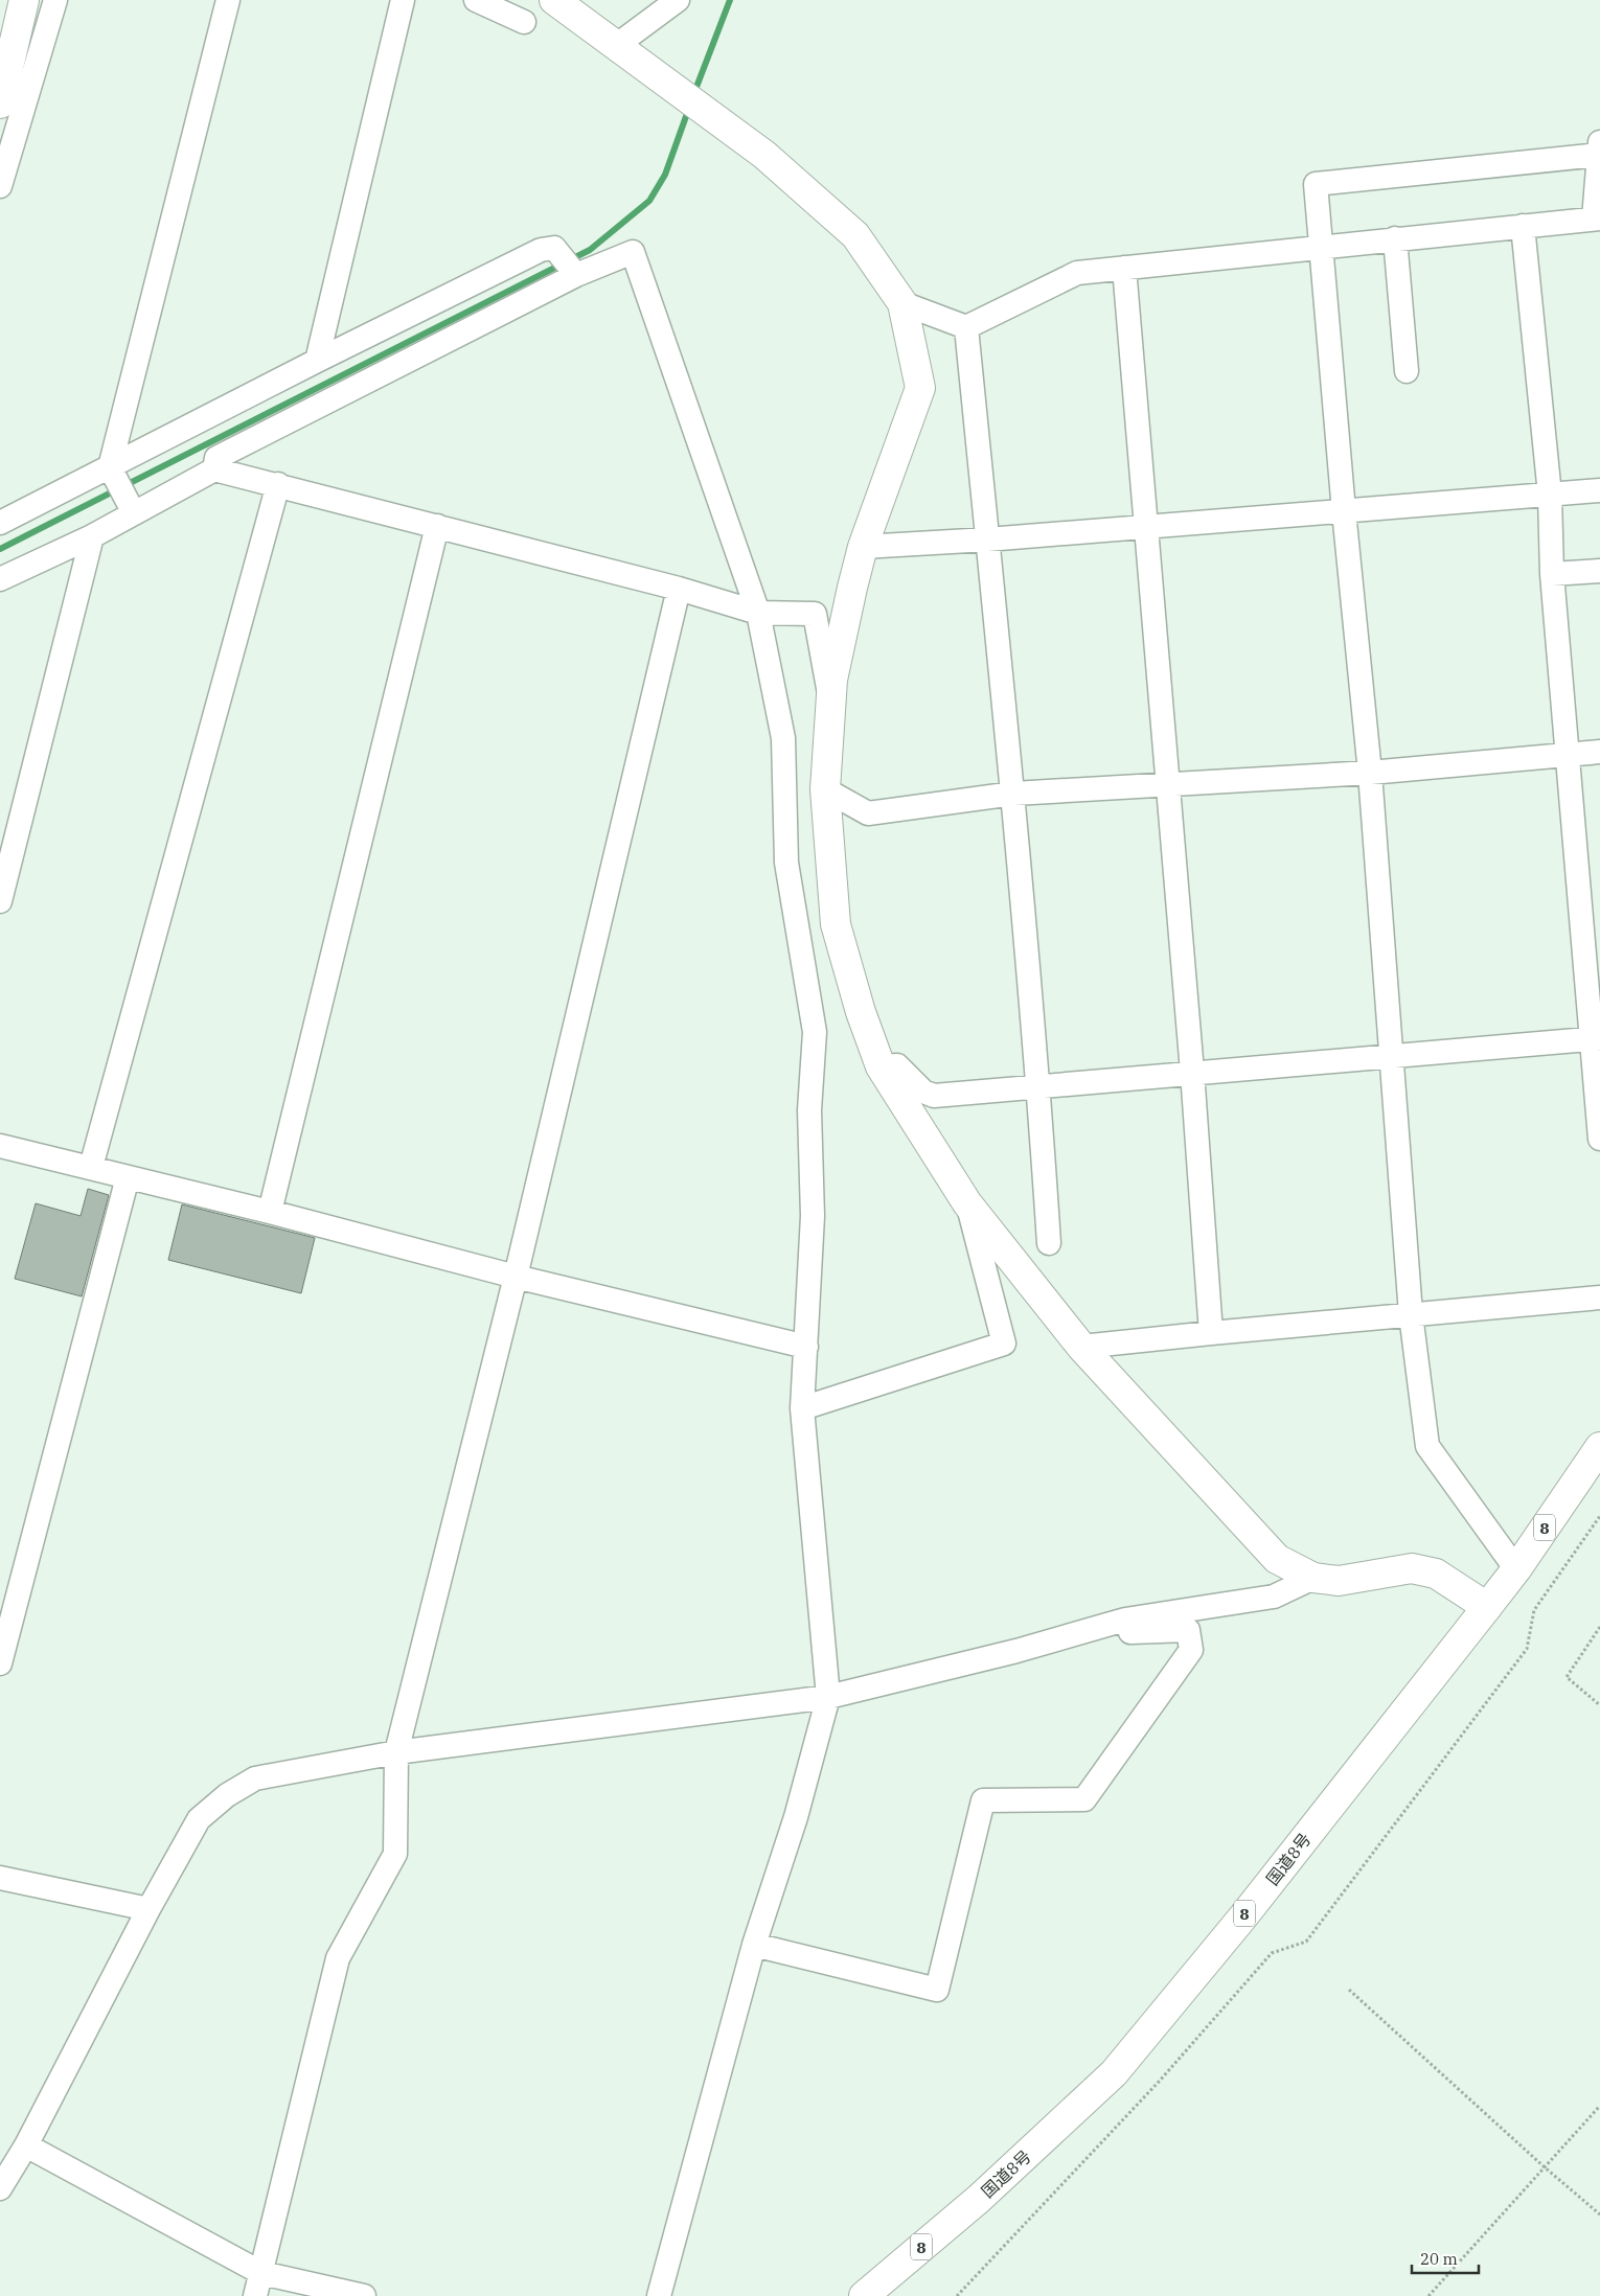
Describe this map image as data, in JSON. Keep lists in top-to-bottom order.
{
  "streets": {
    "main road": ["8", "国道8号"]
  },
  "scale_bar": "20 m"
}
